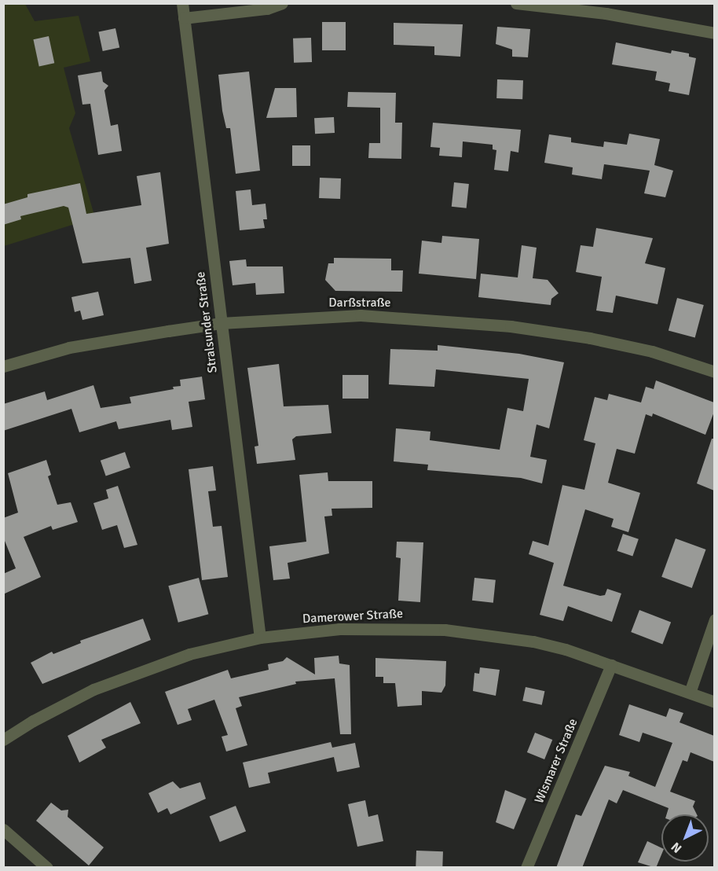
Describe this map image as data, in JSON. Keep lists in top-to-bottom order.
{
  "streets": {
    "street": [
      "Darßstraße",
      "Stralsunder Straße",
      "Damerower Straße",
      "Wismarer Straße"
    ]
  },
  "crossings": [
    ["Darßstraße", "Stralsunder Straße"],
    ["Stralsunder Straße", "Damerower Straße"],
    ["Damerower Straße", "Wismarer Straße"]
  ],
  "north": "bottom left"
}
